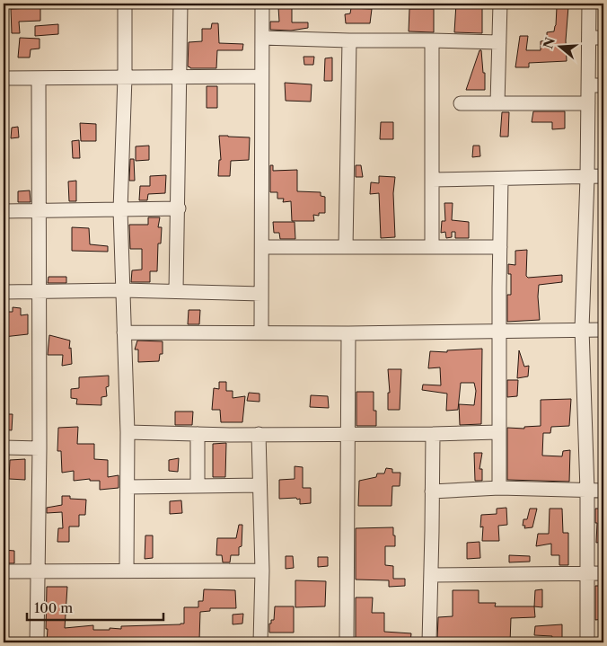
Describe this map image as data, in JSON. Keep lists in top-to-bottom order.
{
  "scale_bar": "100 m",
  "north": "left"
}
